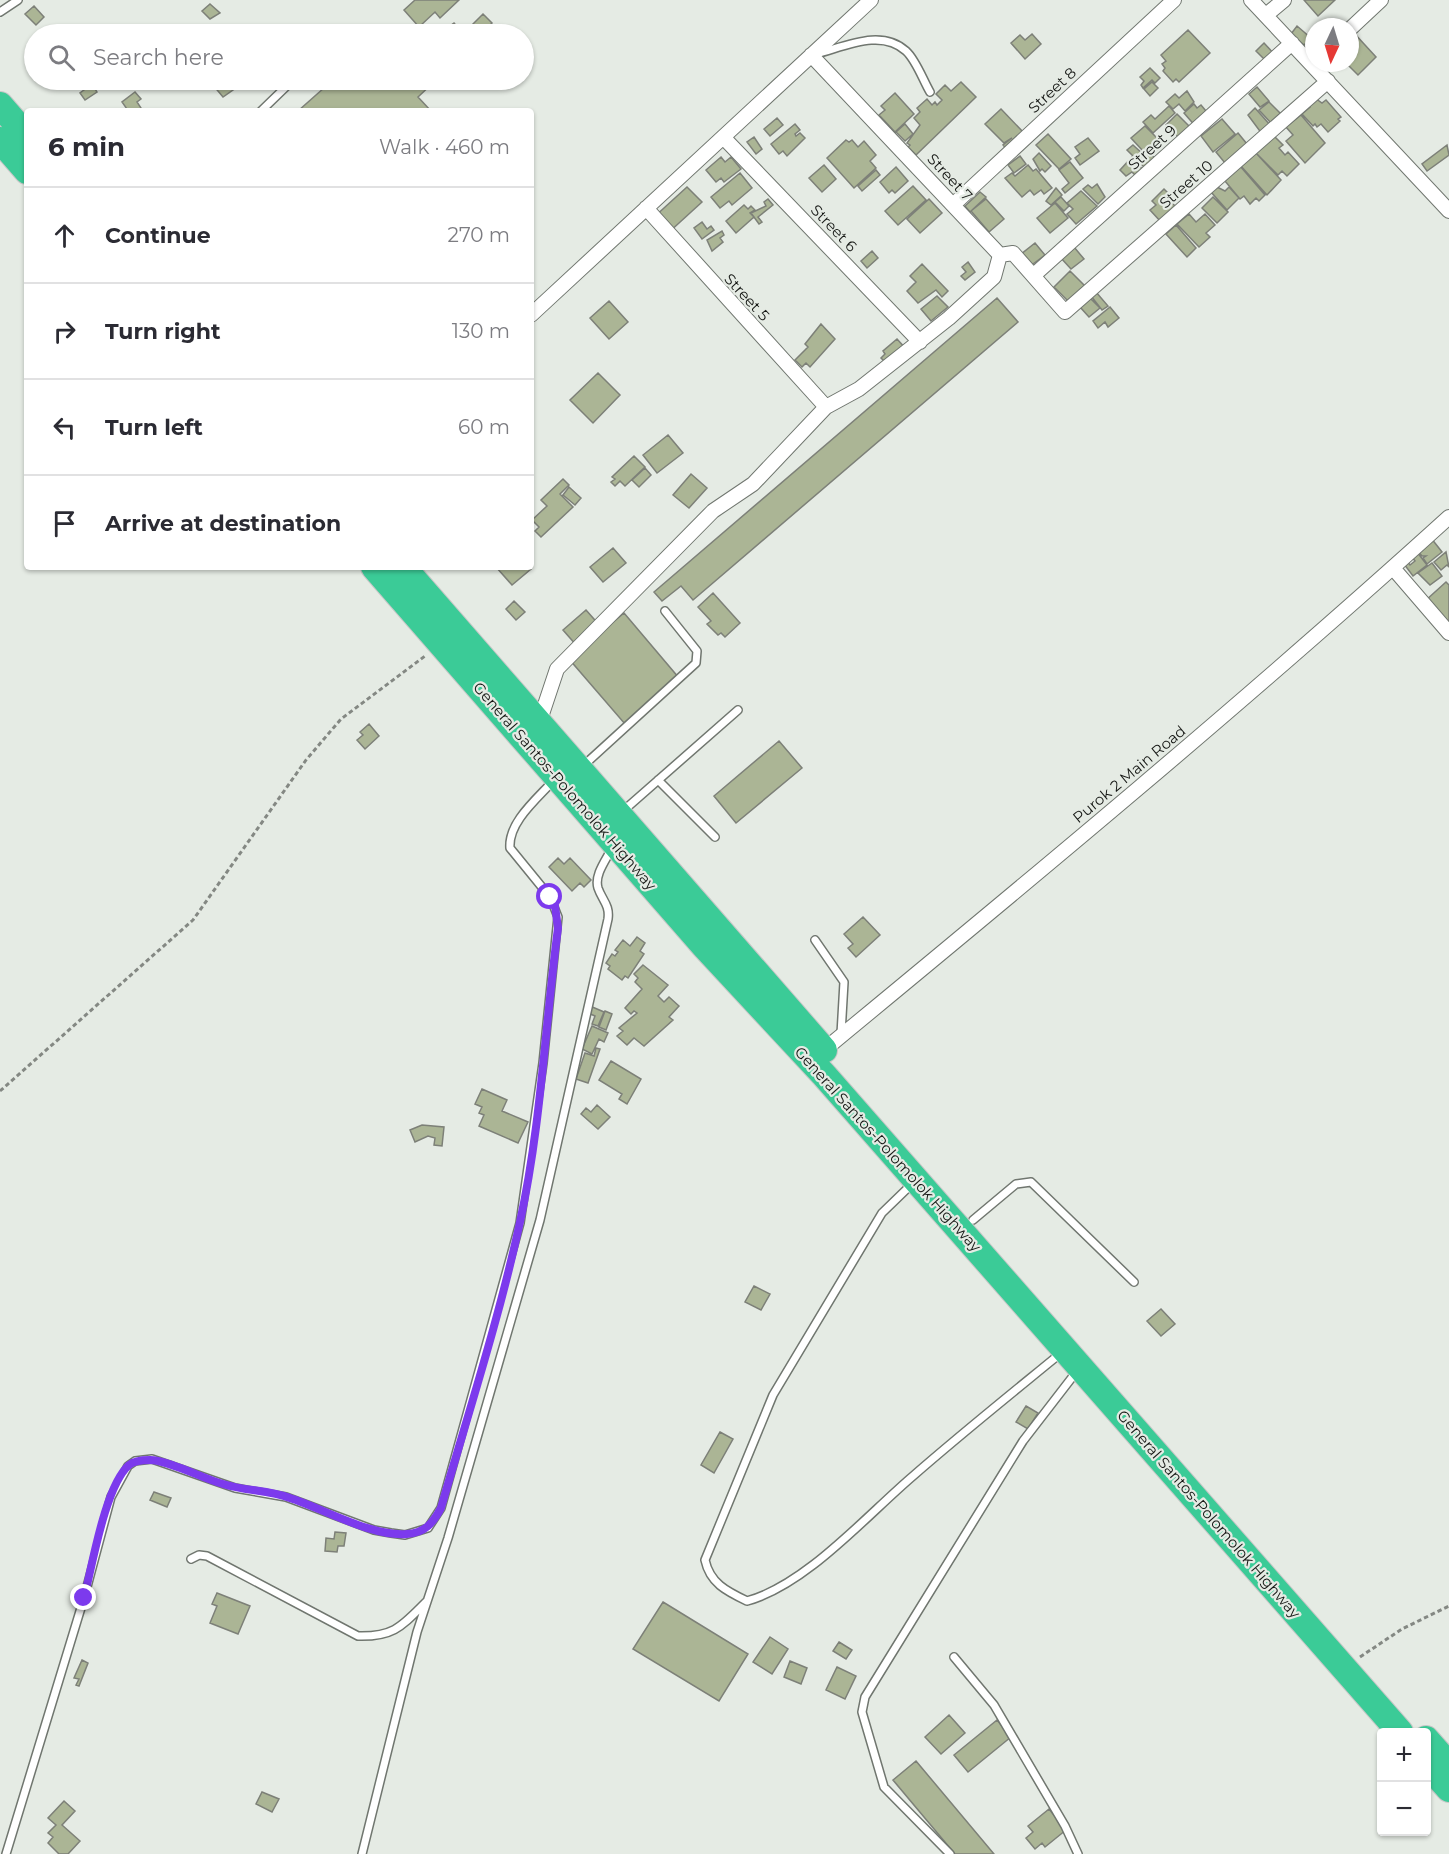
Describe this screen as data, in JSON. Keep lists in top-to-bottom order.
{
  "streets": {
    "highway": ["General Santos-Polomolok Highway"],
    "street": [
      "Street 8",
      "Street 9",
      "Street 7",
      "Street 10",
      "Street 6",
      "Street 5",
      "Purok 2 Main Road"
    ]
  },
  "crossings": [
    ["Street 8", "Street 7"],
    ["Street 9", "Street 7"],
    ["Street 7", "Street 10"]
  ],
  "north": "bottom",
  "page": {
    "search": "Search here",
    "heading": ["6 min", "Walk · 460 m"],
    "list": [
      ["Continue", "270 m"],
      ["Turn right", "130 m"],
      ["Turn left", "60 m"],
      "Arrive at destination"
    ],
    "map_buttons": ["+", "−"]
  }
}
